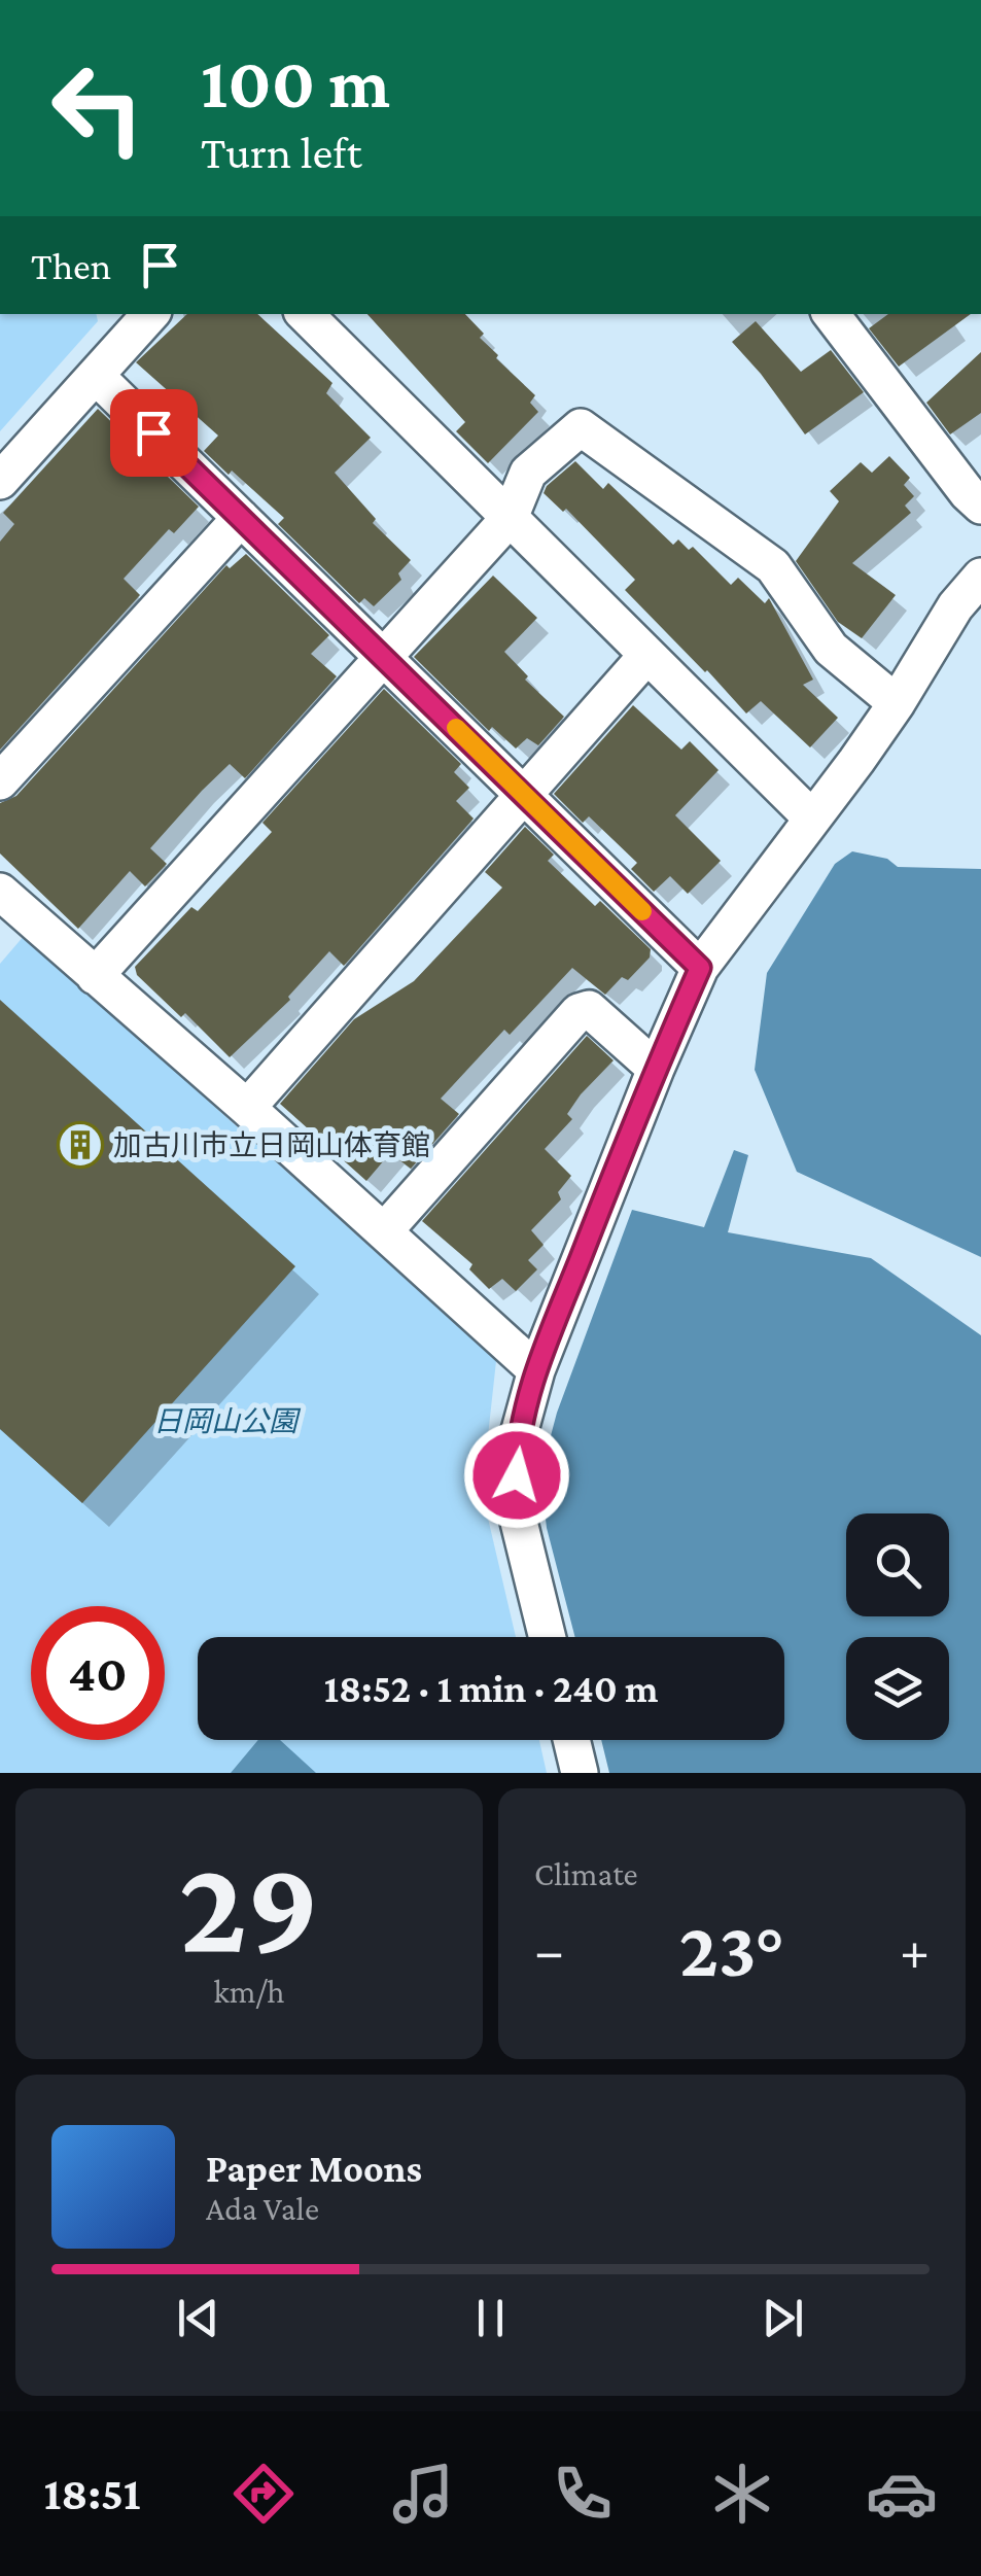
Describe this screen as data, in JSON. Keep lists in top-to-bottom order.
{
  "parks": ["日岡山公園"],
  "places": {
    "building": ["加古川市立日岡山体育館"]
  },
  "page": {
    "turn": ["100 m", "Turn left"],
    "then": "Then",
    "limit": "40",
    "trip": "18:52 · 1 min · 240 m",
    "tile": [
      ["29", "km/h"],
      "Climate"
    ],
    "heat": ["−", "23°", "+"],
    "song": ["Paper Moons", "Ada Vale"],
    "tabs": "18:51"
  }
}
